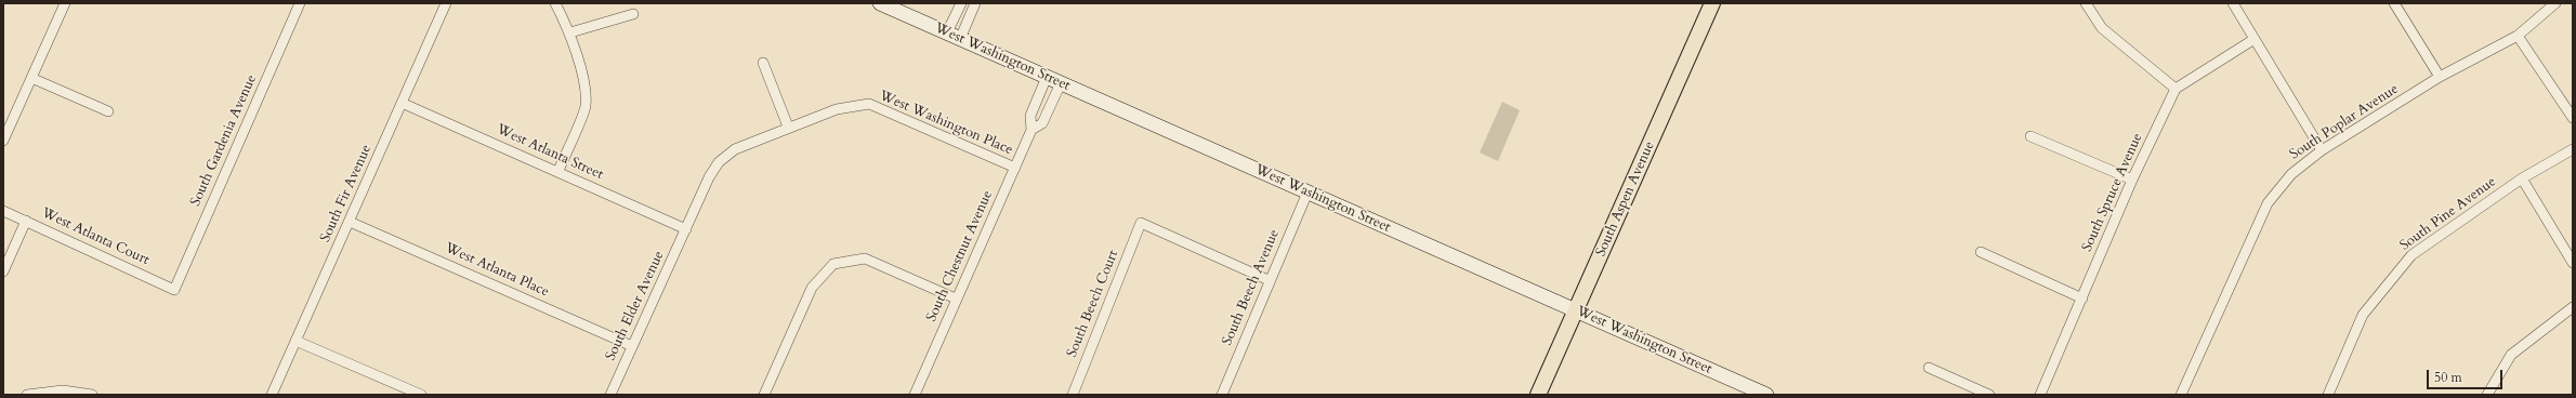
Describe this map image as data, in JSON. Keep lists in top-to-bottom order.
{
  "streets": {
    "main road": ["West Washington Street", "South Aspen Avenue"],
    "street": [
      "South Poplar Avenue",
      "West Washington Place",
      "South Gardenia Avenue",
      "West Atlanta Street",
      "South Spruce Avenue",
      "South Fir Avenue",
      "South Pine Avenue",
      "West Atlanta Court",
      "South Chestnut Avenue",
      "West Atlanta Place",
      "South Beech Avenue",
      "South Beech Court",
      "South Elder Avenue"
    ]
  },
  "crossings": [
    ["West Washington Street", "South Aspen Avenue"],
    ["West Washington Street", "South Chestnut Avenue"],
    ["West Washington Street", "South Beech Avenue"],
    ["West Washington Place", "West Atlanta Street"],
    ["West Washington Place", "South Chestnut Avenue"],
    ["West Washington Place", "South Elder Avenue"],
    ["South Gardenia Avenue", "West Atlanta Court"],
    ["West Atlanta Street", "South Fir Avenue"],
    ["West Atlanta Street", "South Elder Avenue"],
    ["South Fir Avenue", "West Atlanta Place"],
    ["West Atlanta Place", "South Elder Avenue"],
    ["South Beech Avenue", "South Beech Court"]
  ],
  "scale_bar": "50 m"
}
